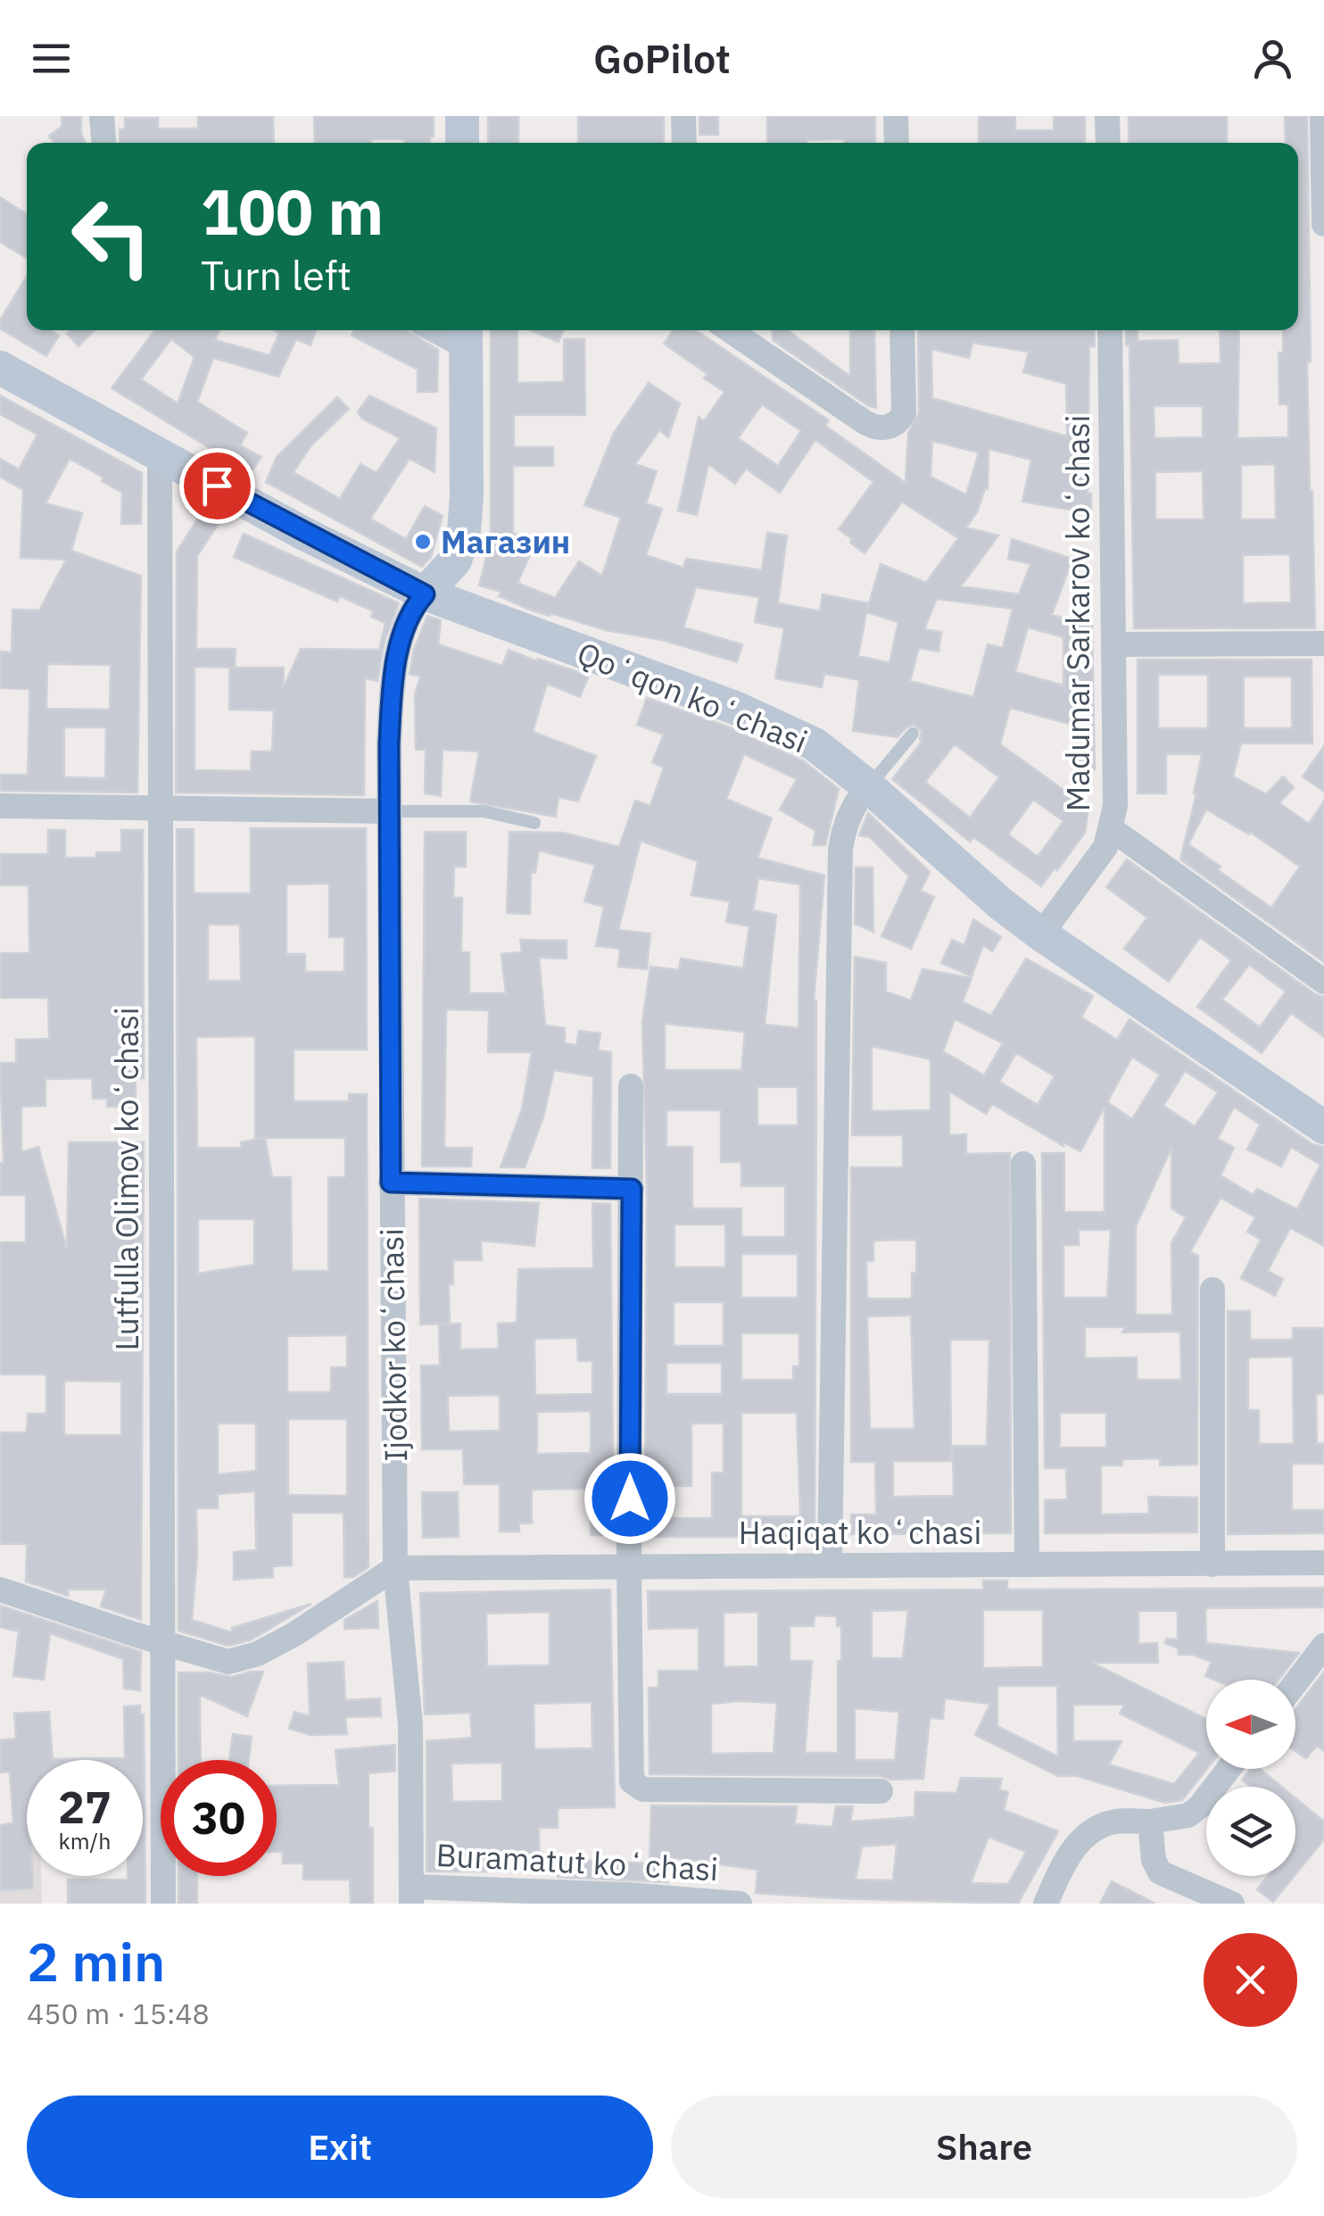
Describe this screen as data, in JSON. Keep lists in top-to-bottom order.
{
  "streets": {
    "main road": ["Qoʻqon koʻchasi", "Ijodkor koʻchasi"],
    "street": [
      "Madumar Sarkarov koʻchasi",
      "Lutfulla Olimov koʻchasi",
      "Haqiqat koʻchasi",
      "Buramatut koʻchasi"
    ]
  },
  "crossings": [
    ["Madumar Sarkarov koʻchasi", "Qoʻqon koʻchasi"],
    ["Qoʻqon koʻchasi", "Lutfulla Olimov koʻchasi"],
    ["Qoʻqon koʻchasi", "Ijodkor koʻchasi"],
    ["Ijodkor koʻchasi", "Haqiqat koʻchasi"],
    ["Ijodkor koʻchasi", "Buramatut koʻchasi"]
  ],
  "places": ["Магазин"],
  "north": "left",
  "page": {
    "header": "GoPilot",
    "turn": ["100 m", "Turn left"],
    "speed": "27 km/h",
    "limit": "30",
    "heading": ["2 min", "450 m · 15:48"],
    "buttons": ["Exit", "Share"]
  }
}
